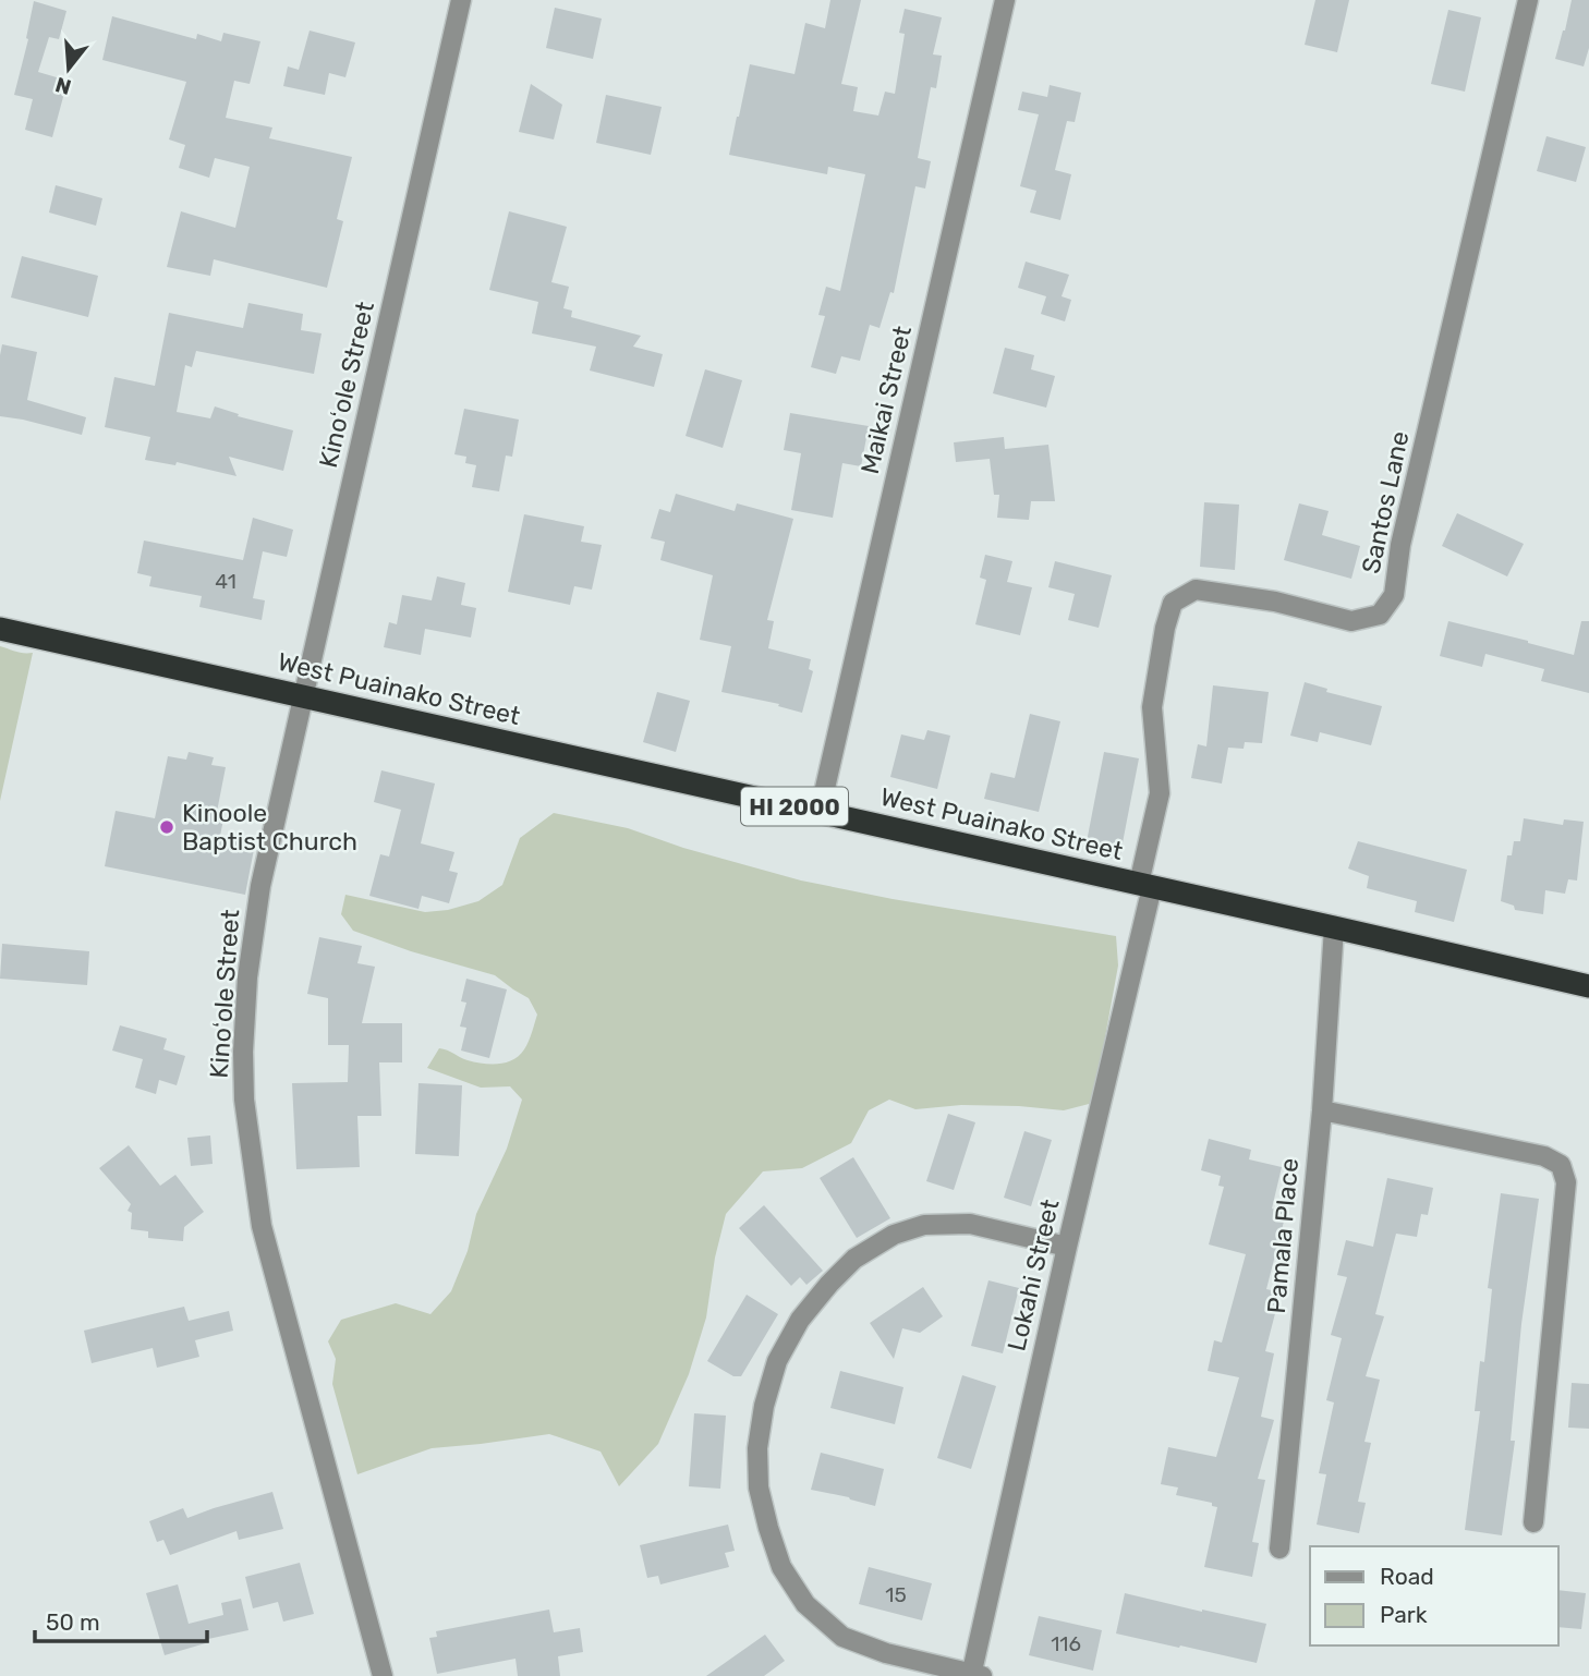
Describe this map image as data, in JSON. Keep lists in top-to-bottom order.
{
  "streets": {
    "highway": ["West Puainako Street", "HI 2000"],
    "street": [
      "Kinoʻole Street",
      "Maikai Street",
      "Santos Lane",
      "Pamala Place",
      "Lokahi Street"
    ]
  },
  "crossings": [
    ["Kinoʻole Street", "West Puainako Street"],
    ["Maikai Street", "West Puainako Street"],
    ["Santos Lane", "West Puainako Street"],
    ["Santos Lane", "Lokahi Street"],
    ["West Puainako Street", "Pamala Place"],
    ["West Puainako Street", "Lokahi Street"]
  ],
  "places": ["Kinoole Baptist Church"],
  "house_numbers": ["41", "15", "116"],
  "legend": ["Road", "Park"],
  "scale_bar": "50 m",
  "north": "bottom"
}
